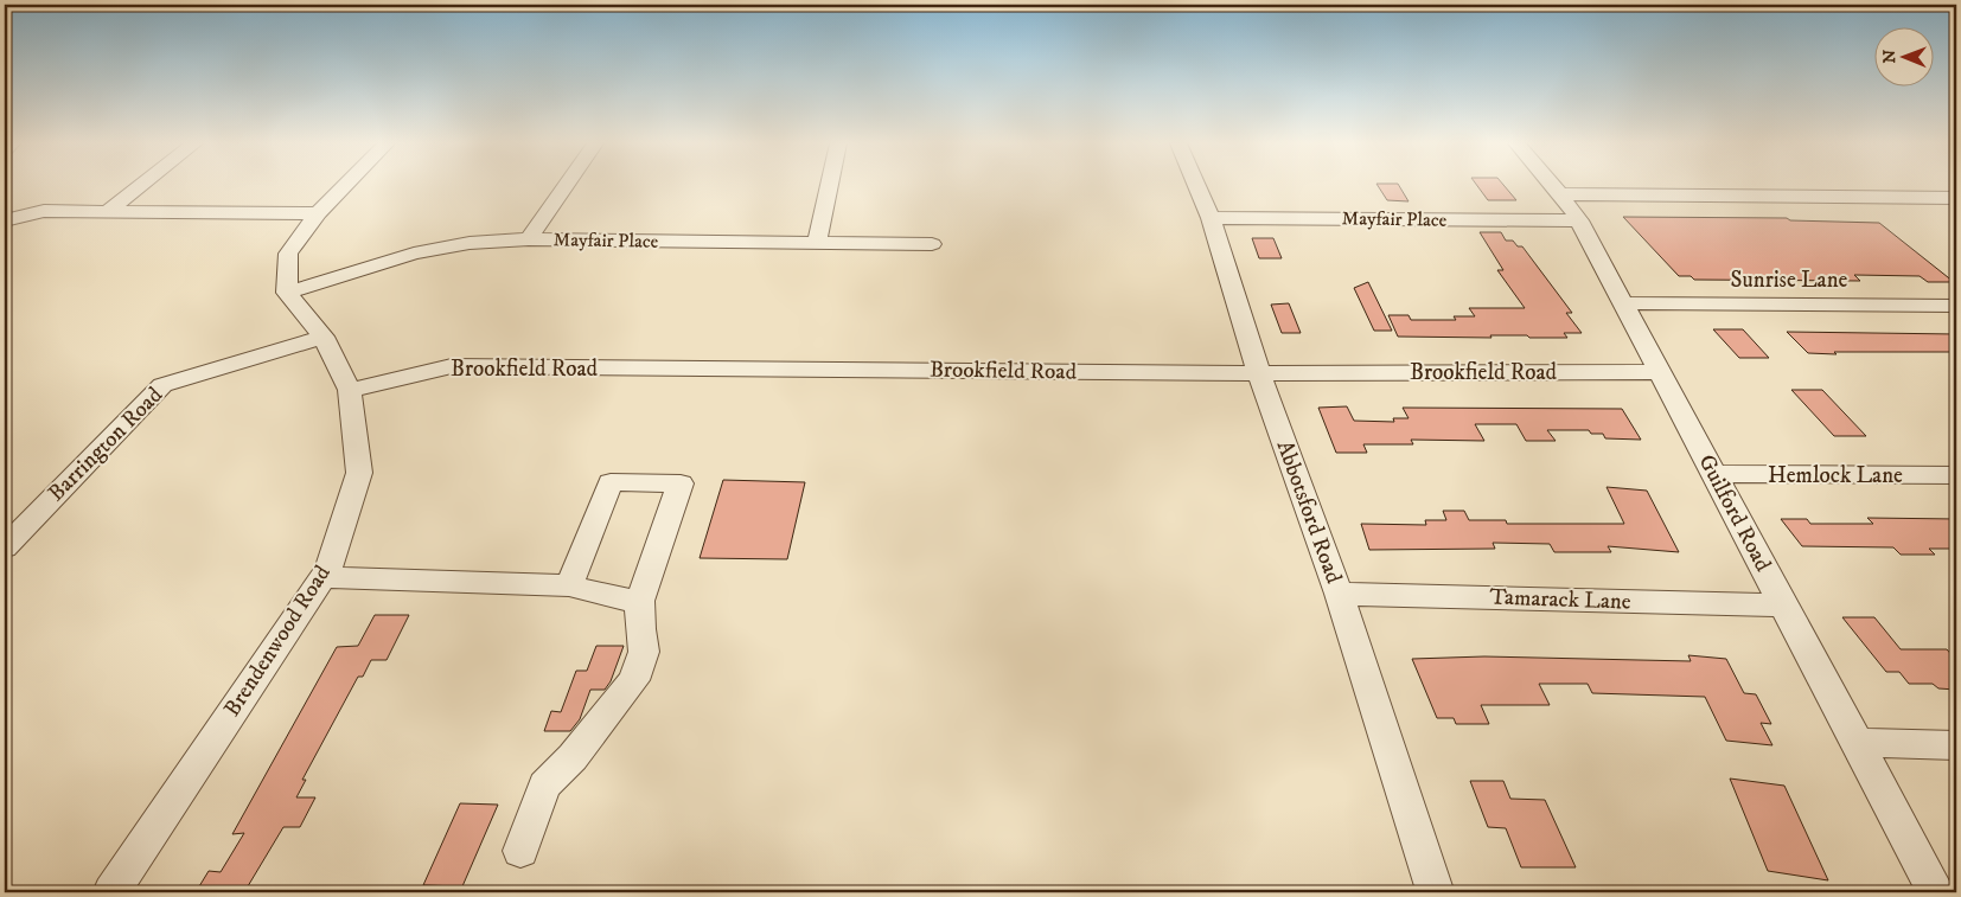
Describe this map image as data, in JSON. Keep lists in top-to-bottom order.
{
  "streets": {
    "street": [
      "Mayfair Place",
      "Sunrise Lane",
      "Brookfield Road",
      "Barrington Road",
      "Hemlock Lane",
      "Abbotsford Road",
      "Guilford Road",
      "Tamarack Lane",
      "Brendenwood Road"
    ]
  },
  "crossings": [
    ["Mayfair Place", "Abbotsford Road"],
    ["Mayfair Place", "Guilford Road"],
    ["Mayfair Place", "Brendenwood Road"],
    ["Sunrise Lane", "Guilford Road"],
    ["Brookfield Road", "Abbotsford Road"],
    ["Brookfield Road", "Guilford Road"],
    ["Brookfield Road", "Brendenwood Road"],
    ["Barrington Road", "Brendenwood Road"],
    ["Hemlock Lane", "Guilford Road"],
    ["Abbotsford Road", "Tamarack Lane"],
    ["Guilford Road", "Tamarack Lane"]
  ],
  "north": "left"
}
